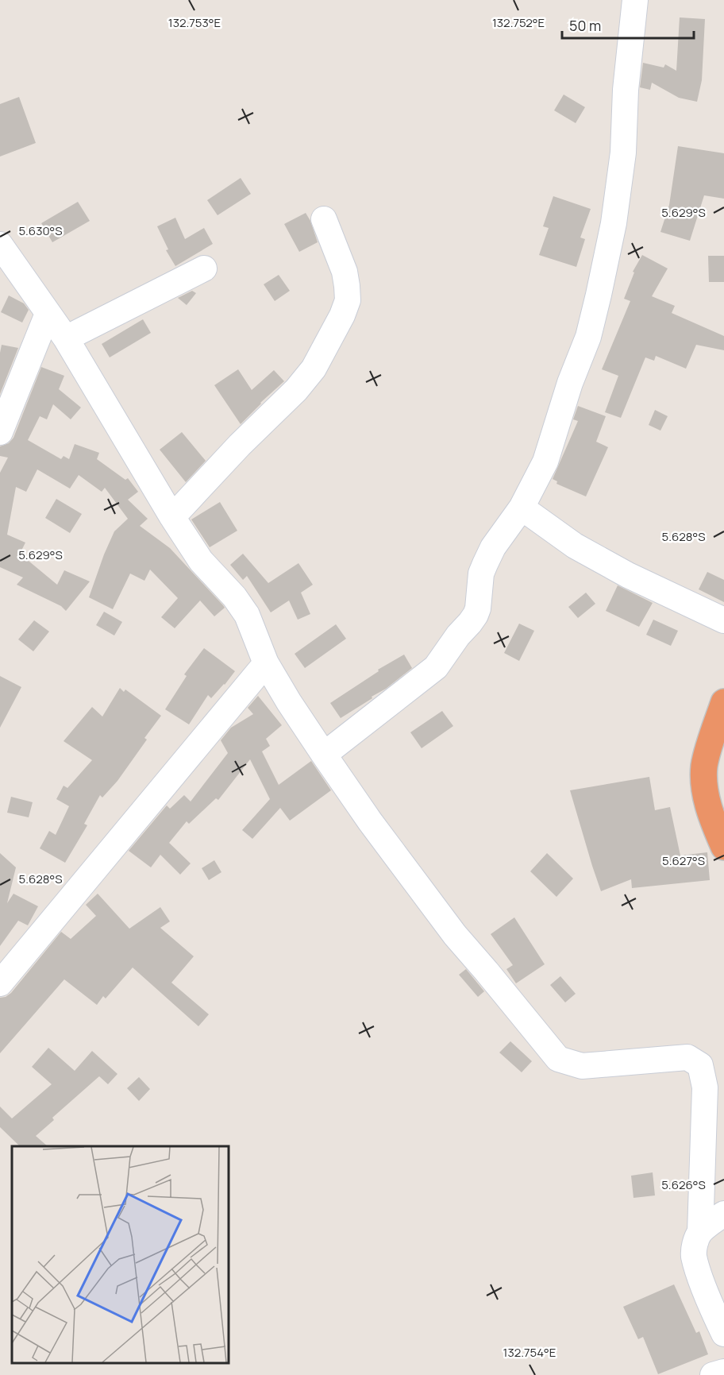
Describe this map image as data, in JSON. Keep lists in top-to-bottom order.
{
  "scale_bar": "50 m",
  "coordinates": [
    "132.752°E",
    "132.753°E",
    "5.629°S",
    "5.630°S",
    "5.628°S",
    "5.627°S",
    "5.626°S",
    "132.754°E"
  ]
}
